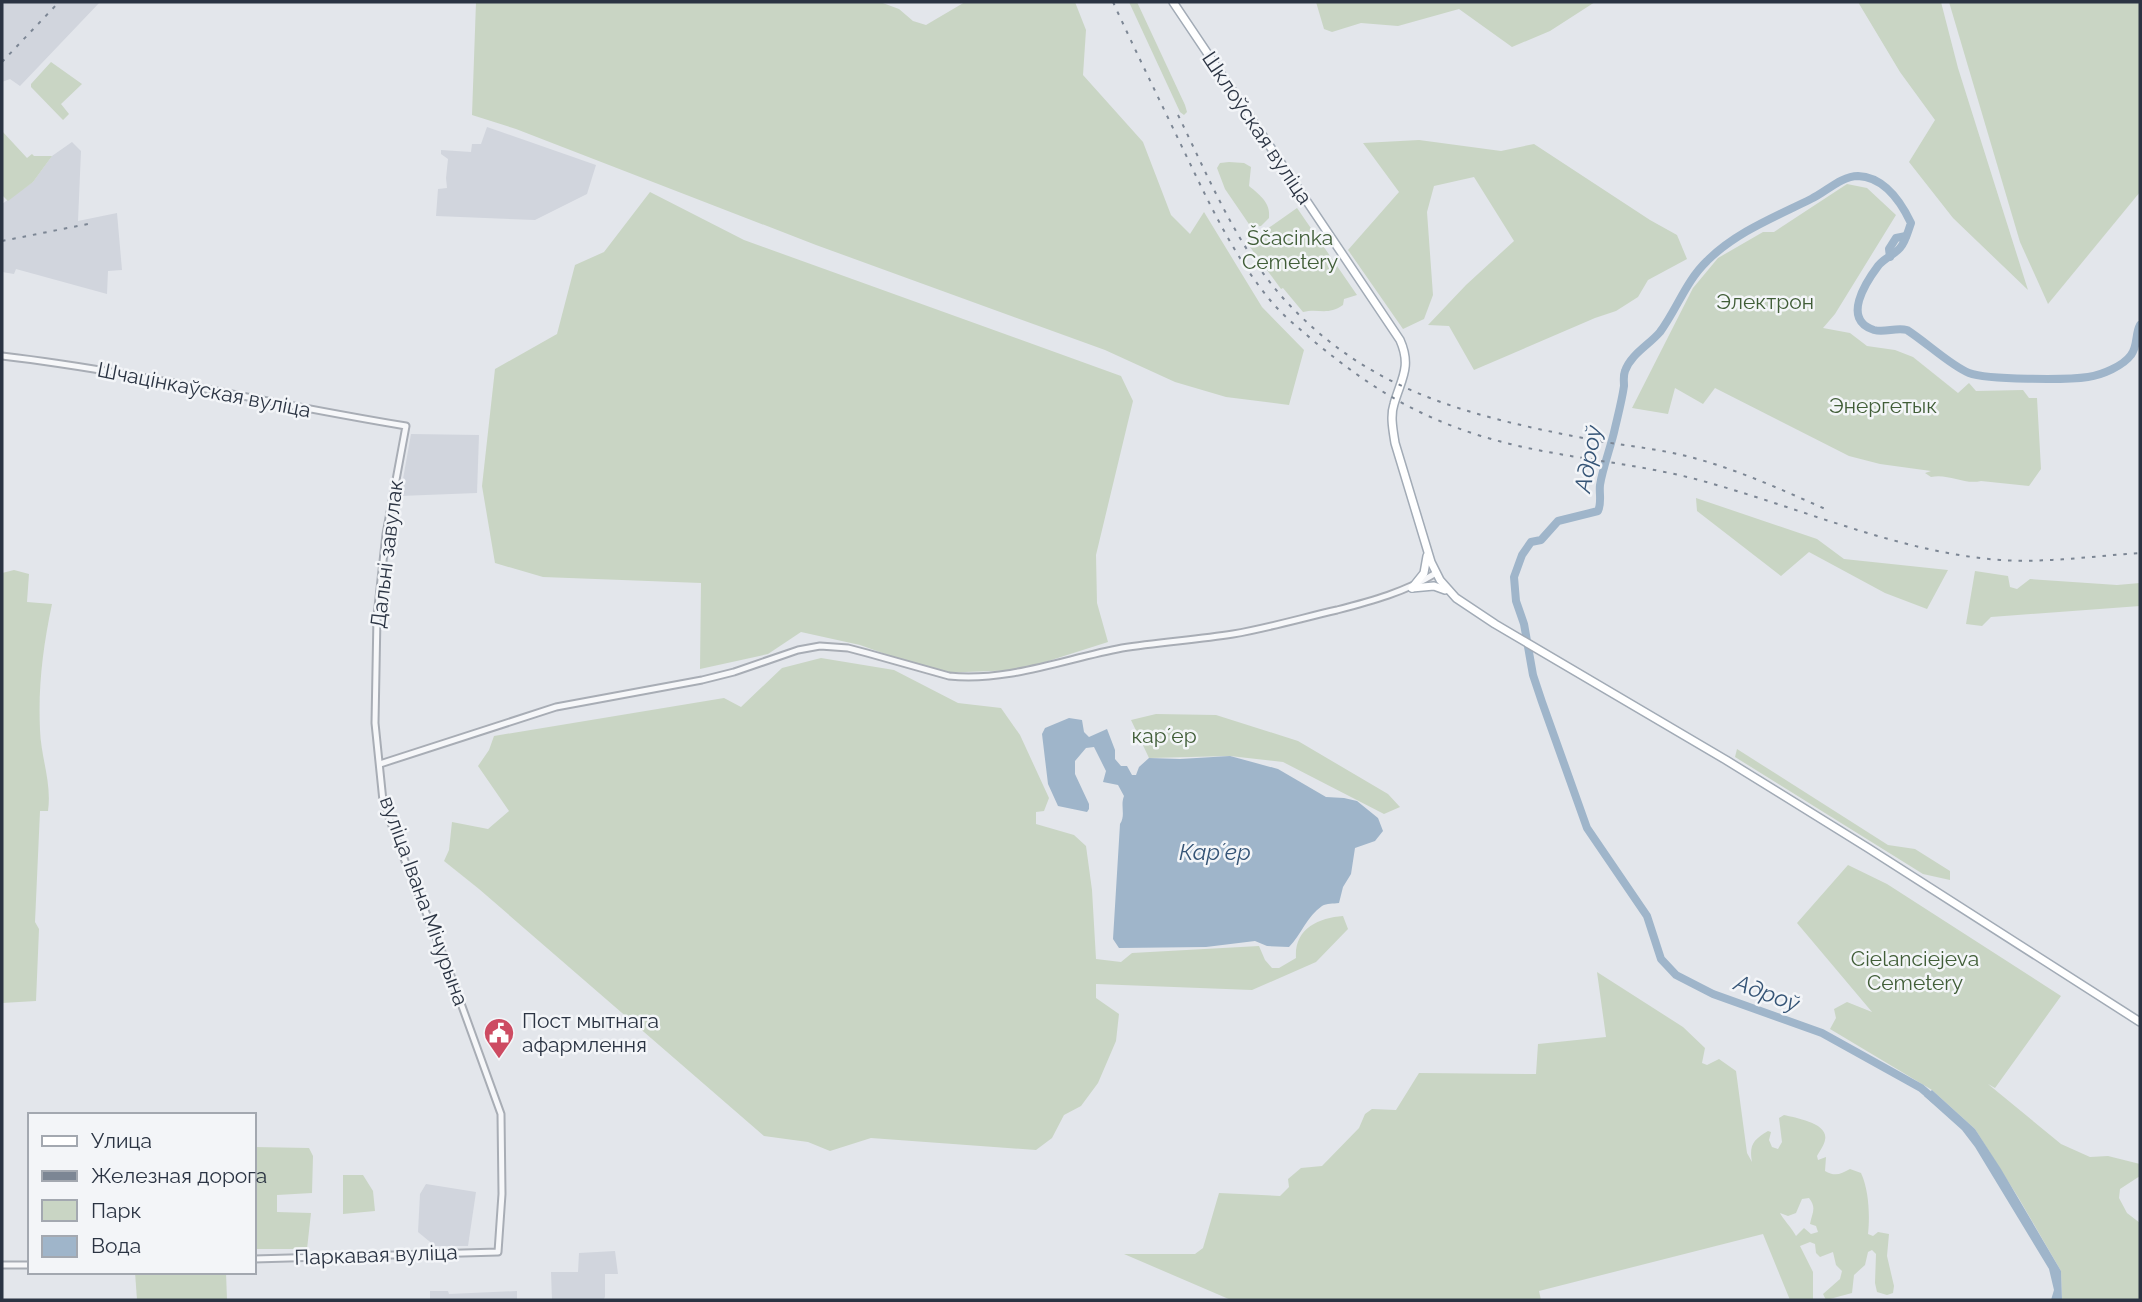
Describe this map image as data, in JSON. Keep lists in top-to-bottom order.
{
  "streets": {
    "main road": ["Шклоўская вуліца"],
    "street": [
      "Шчацінкаўская вуліца",
      "Дальні завулак",
      "вуліца Івана Мічурына",
      "Паркавая вуліца"
    ]
  },
  "crossings": [
    ["Шчацінкаўская вуліца", "Дальні завулак"],
    ["Дальні завулак", "вуліца Івана Мічурына"],
    ["вуліца Івана Мічурына", "Паркавая вуліца"]
  ],
  "water": ["Адроў", "Карʼер"],
  "parks": [
    "Ščacinka Cemetery",
    "Электрон",
    "Энергетык",
    "карʼер",
    "Cielanciejeva Cemetery"
  ],
  "places": {
    "public building": ["Пост мытнага афармлення"]
  },
  "legend": [
    "Улица",
    "Железная дорога",
    "Парк",
    "Вода"
  ]
}
